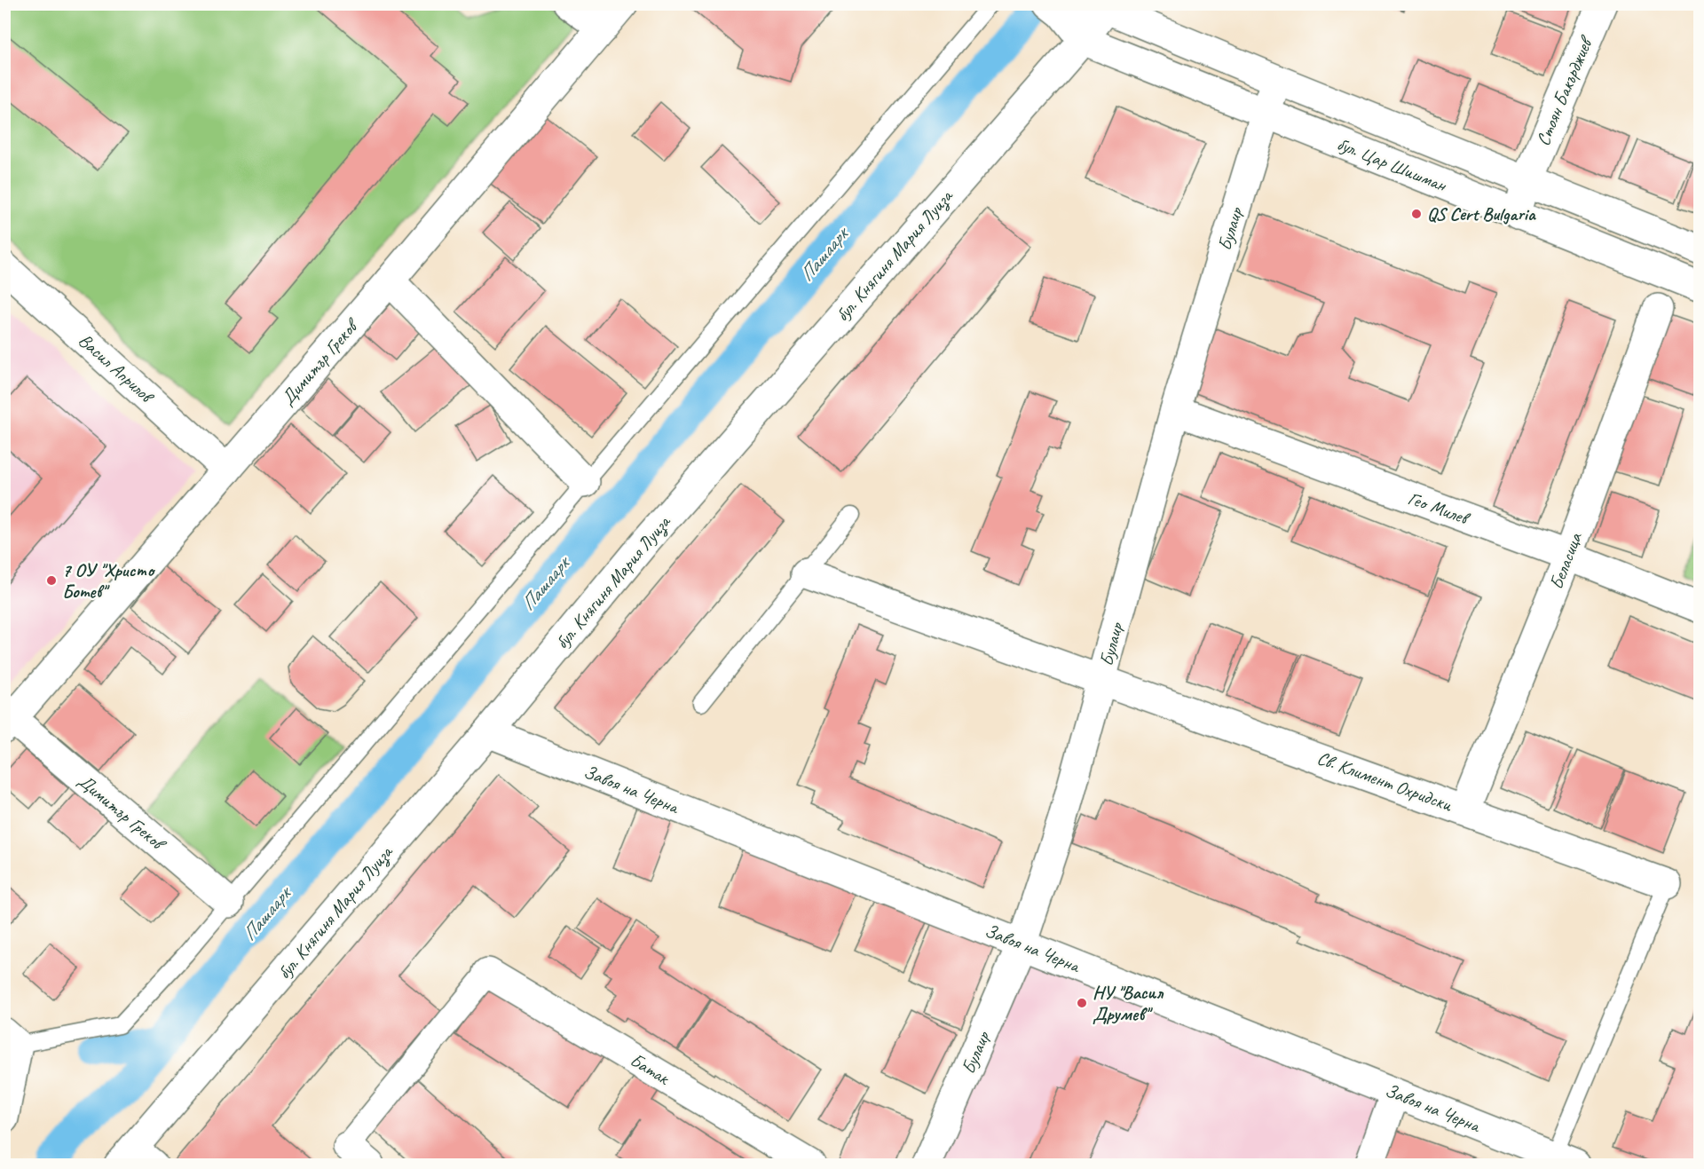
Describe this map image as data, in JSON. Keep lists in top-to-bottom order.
{
  "streets": {
    "street": [
      "Стоян Бакърджиев",
      "бул. Цар Шишман",
      "Булаир",
      "бул. Княгиня Мария Луиза",
      "Димитър Греков",
      "Васил Априлов",
      "Гео Милев",
      "Беласица",
      "Св. Климент Охридски",
      "Завоя на Черна",
      "Батак"
    ]
  },
  "crossings": [
    ["Стоян Бакърджиев", "бул. Цар Шишман"],
    ["бул. Цар Шишман", "Булаир"],
    ["бул. Цар Шишман", "бул. Княгиня Мария Луиза"],
    ["Булаир", "Гео Милев"],
    ["Булаир", "Св. Климент Охридски"],
    ["Булаир", "Завоя на Черна"],
    ["бул. Княгиня Мария Луиза", "Завоя на Черна"],
    ["Димитър Греков", "Васил Априлов"],
    ["Гео Милев", "Беласица"],
    ["Беласица", "Св. Климент Охридски"]
  ],
  "water": ["Пашаарк"],
  "places": ["QS Cert Bulgaria", "7 ОУ \"Христо Ботев\"", "НУ \"Васил Друмев\""]
}
